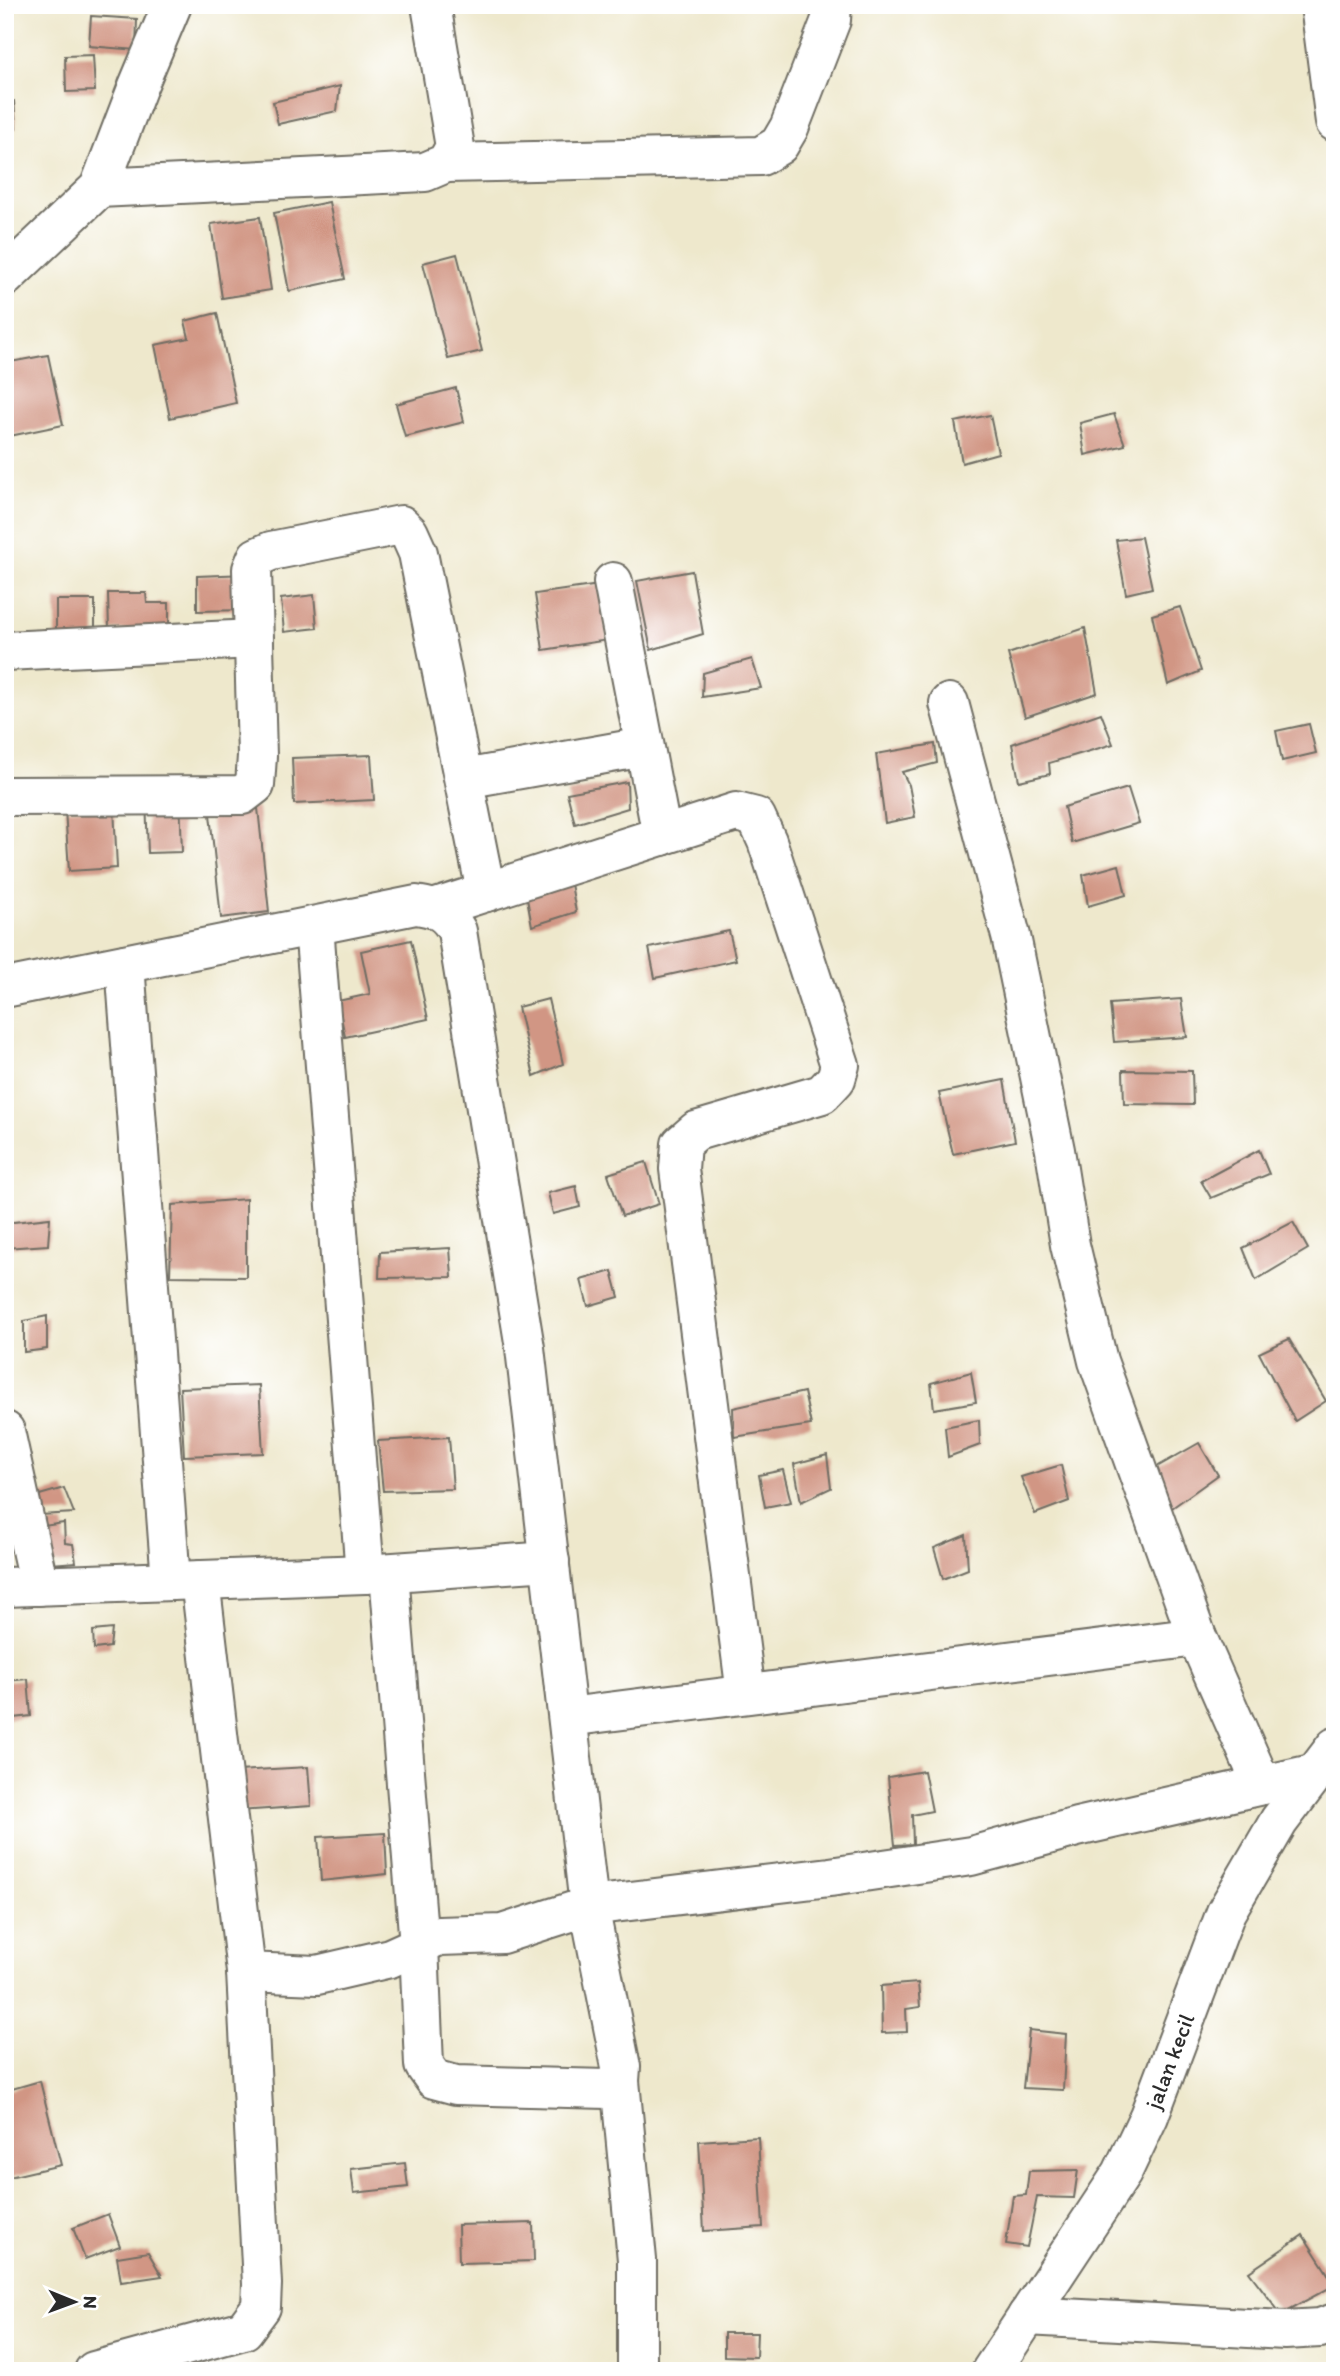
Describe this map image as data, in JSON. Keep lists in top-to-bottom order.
{
  "streets": {
    "street": ["jalan kecil"]
  },
  "north": "right"
}
